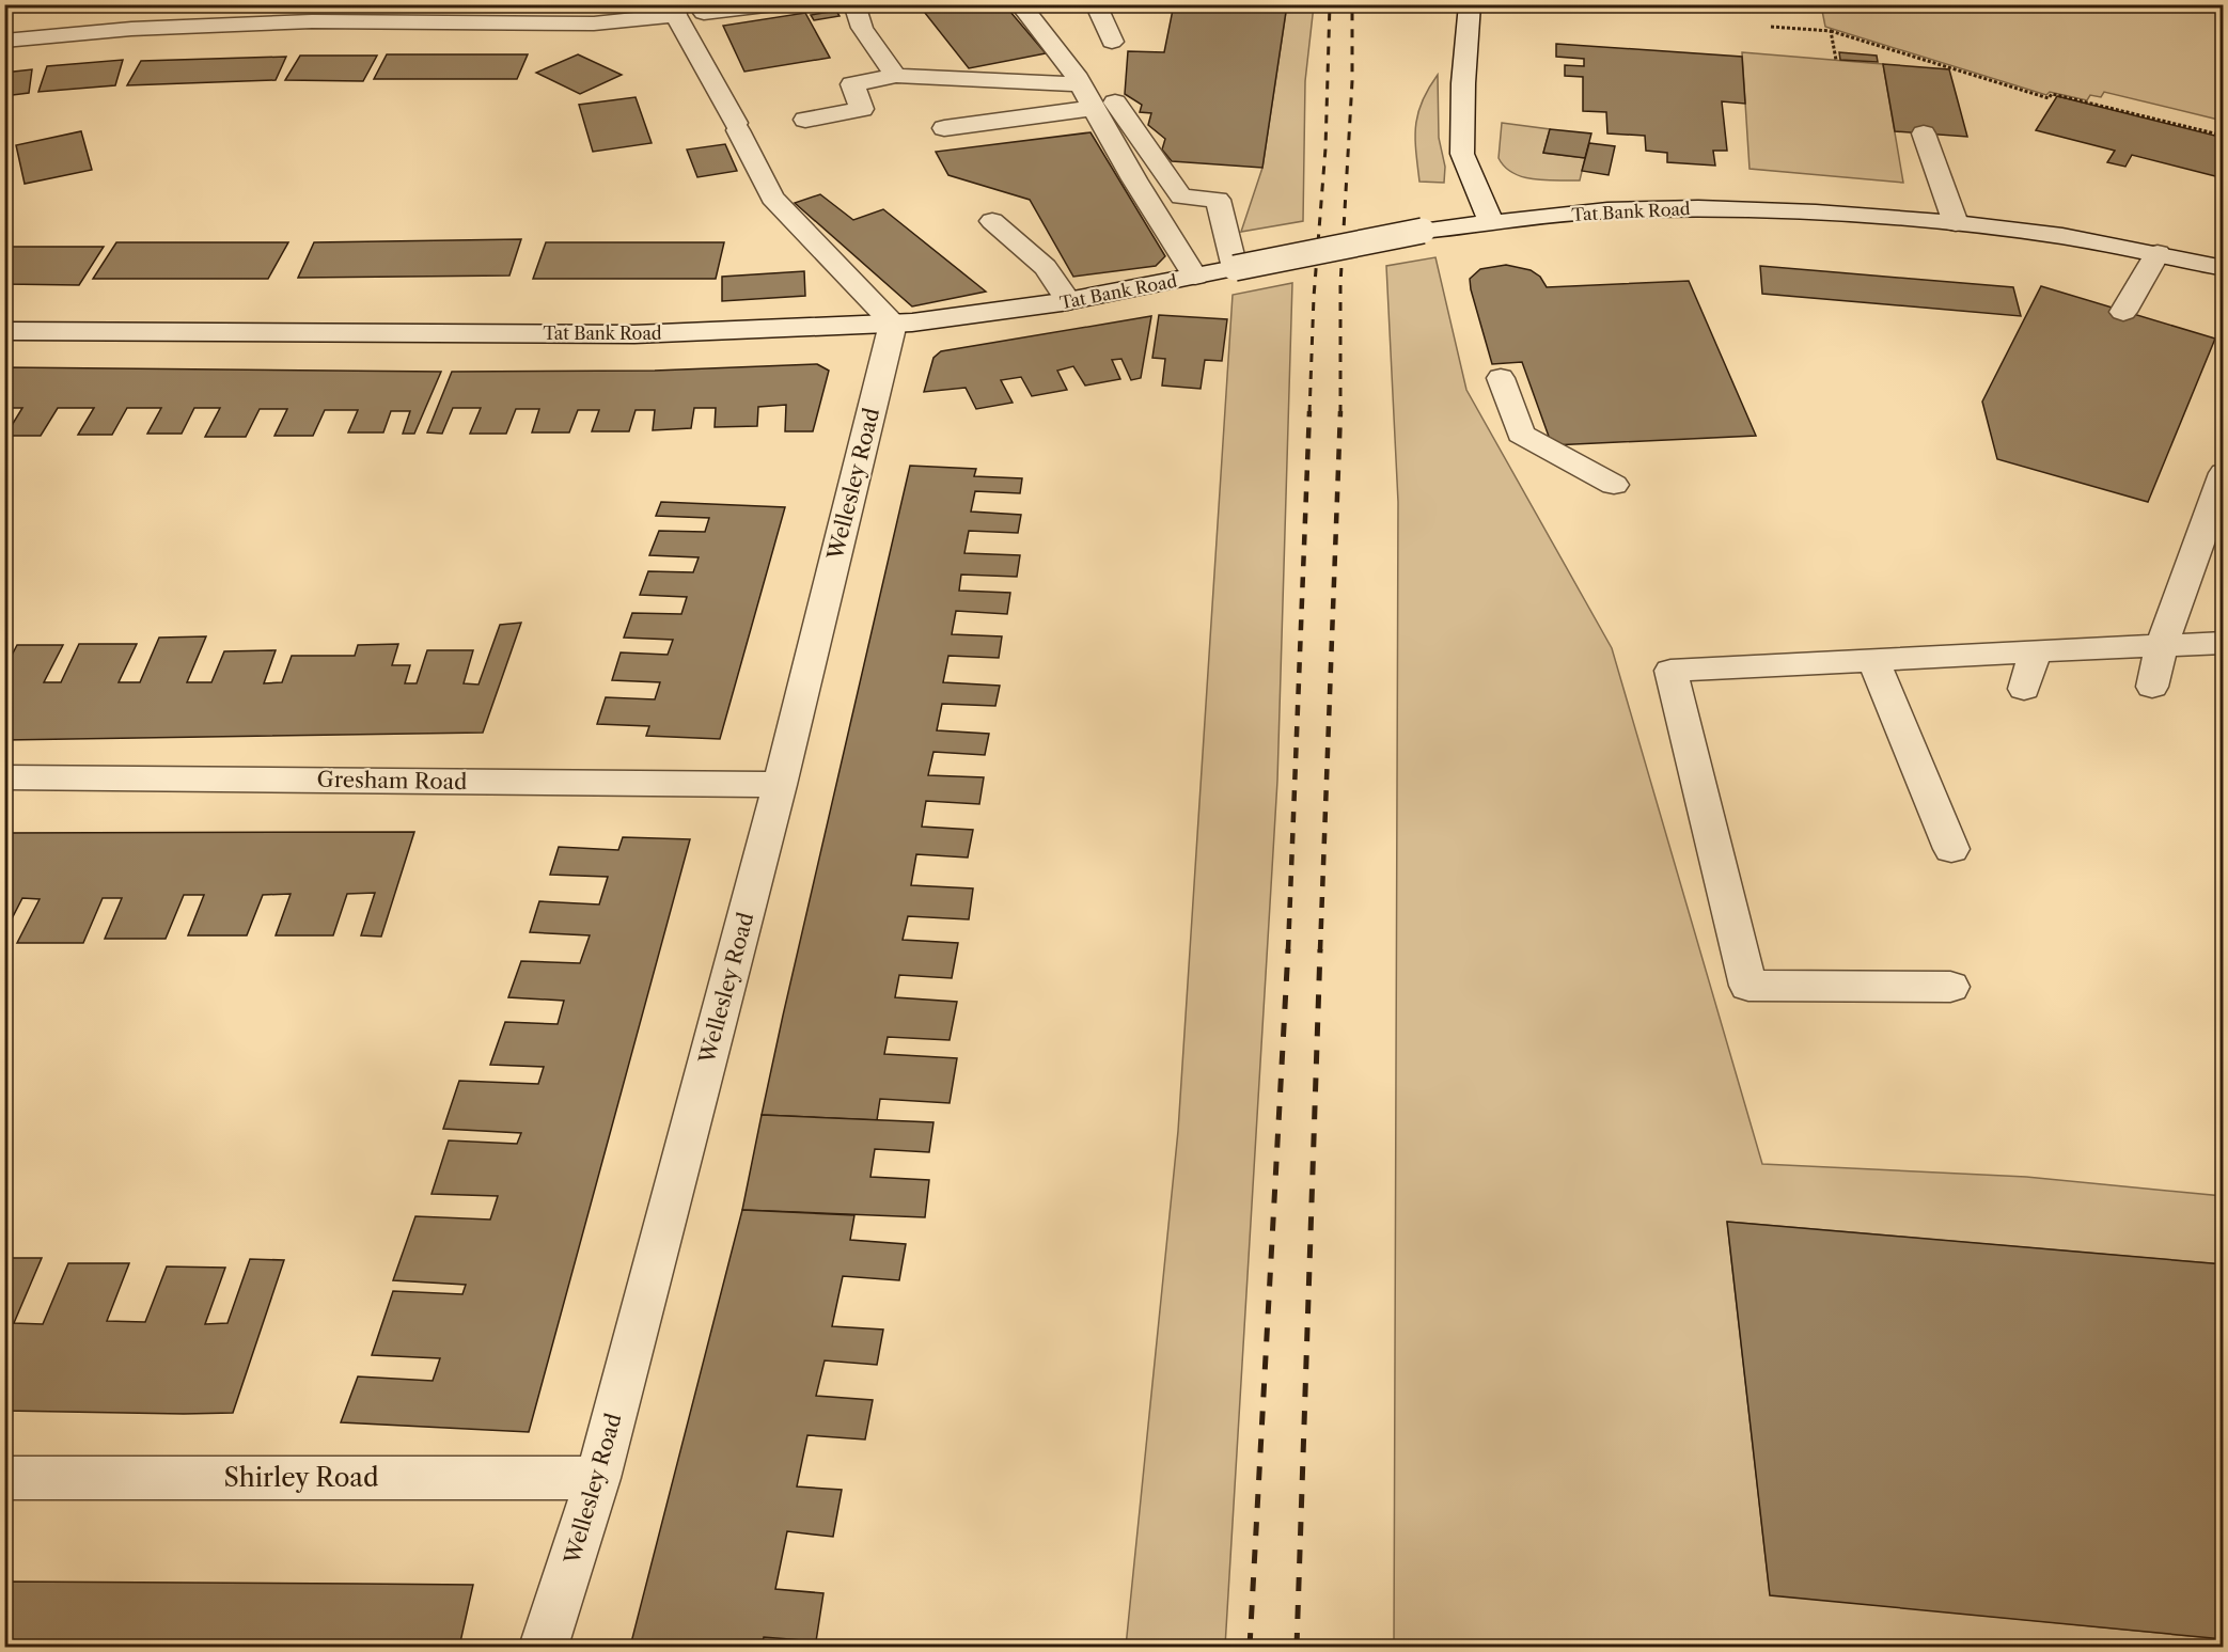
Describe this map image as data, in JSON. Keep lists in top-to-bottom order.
{
  "streets": {
    "street": [
      "Tat Bank Road",
      "Wellesley Road",
      "Gresham Road",
      "Shirley Road"
    ]
  },
  "crossings": [
    ["Tat Bank Road", "Wellesley Road"],
    ["Wellesley Road", "Gresham Road"],
    ["Wellesley Road", "Shirley Road"]
  ]
}
